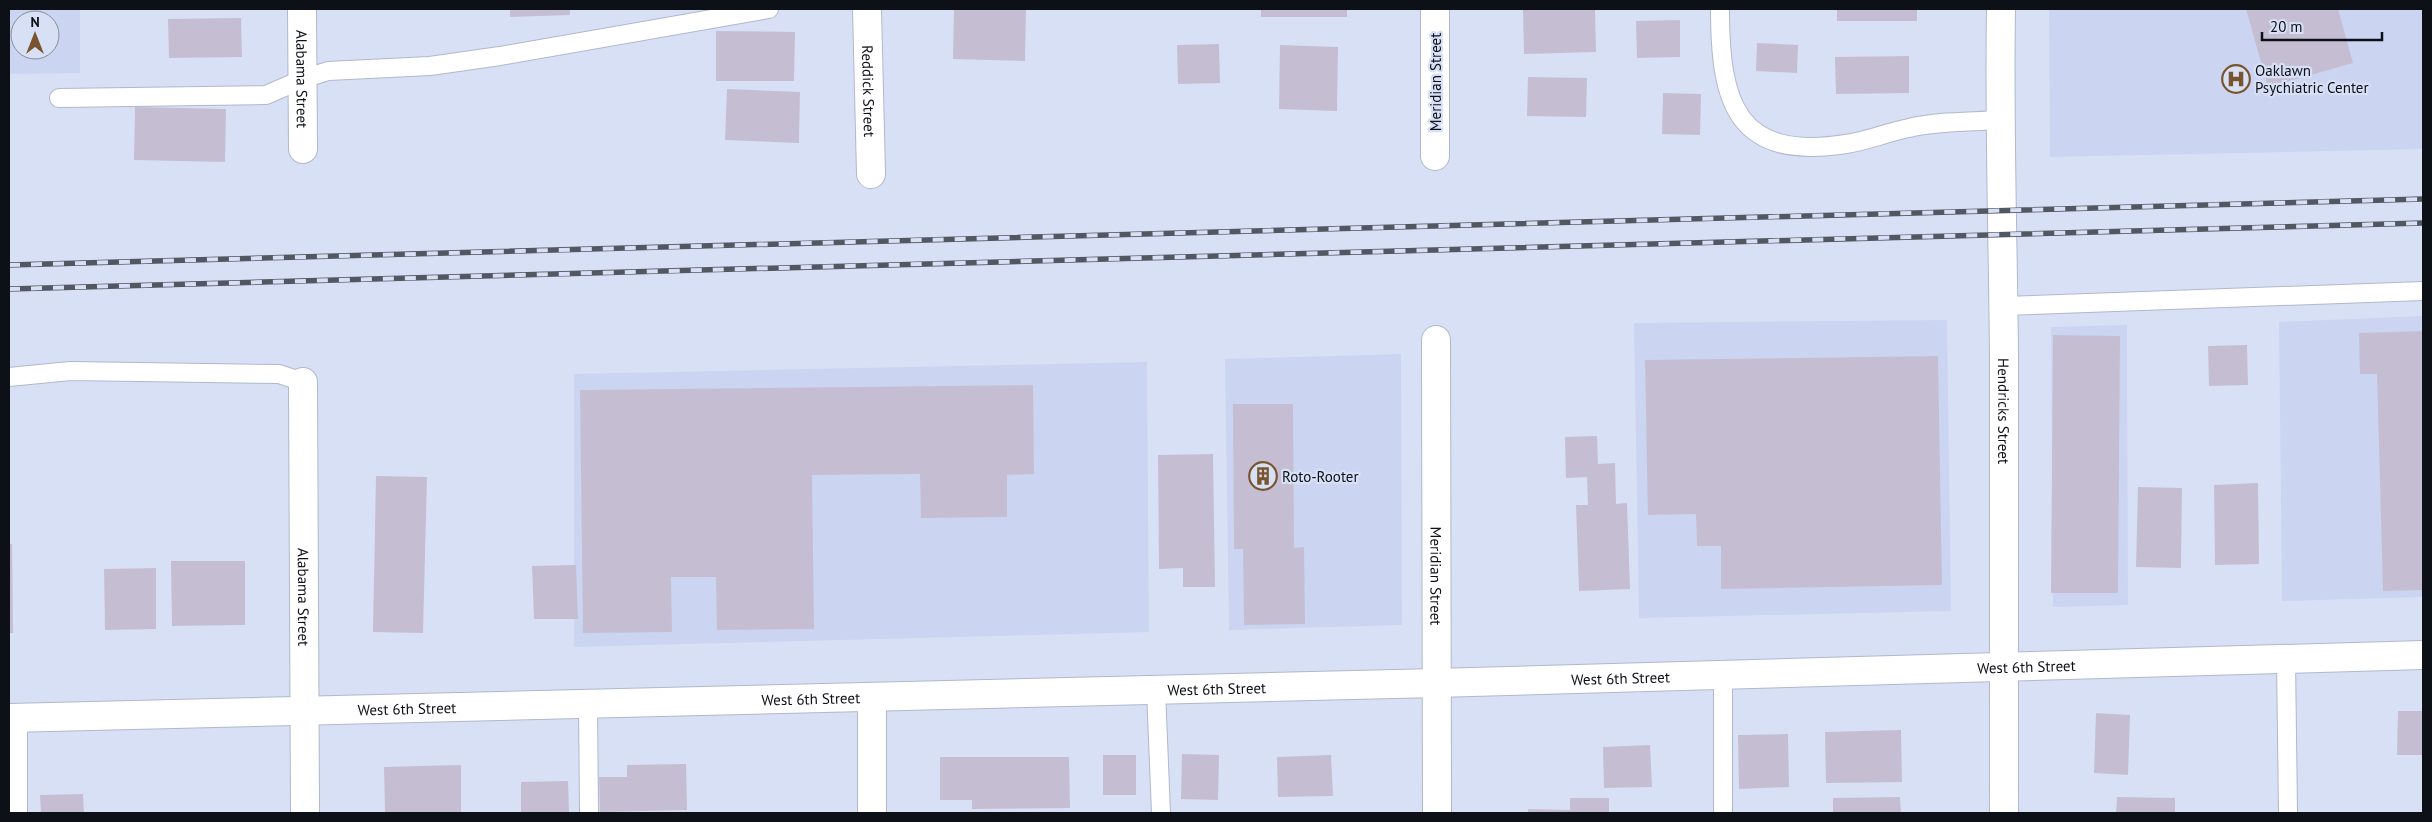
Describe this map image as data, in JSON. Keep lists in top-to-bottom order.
{
  "streets": {
    "street": [
      "Alabama Street",
      "Meridian Street",
      "Reddick Street",
      "Hendricks Street",
      "West 6th Street"
    ]
  },
  "crossings": [
    ["Alabama Street", "West 6th Street"],
    ["Meridian Street", "West 6th Street"],
    ["Hendricks Street", "West 6th Street"]
  ],
  "places": {
    "hospital": ["Oaklawn Psychiatric Center"],
    "building": ["Roto-Rooter"]
  },
  "scale_bar": "20 m",
  "north": "top"
}
